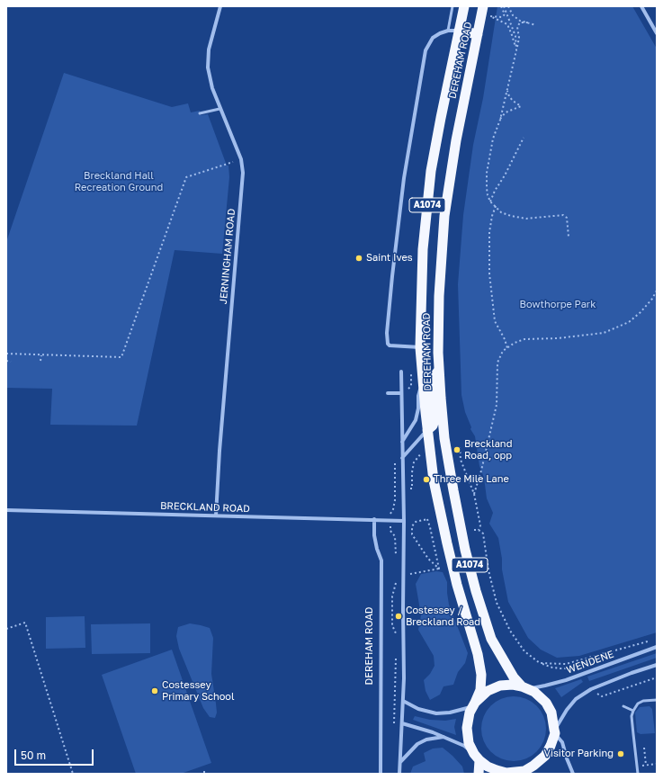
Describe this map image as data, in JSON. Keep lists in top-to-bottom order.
{
  "streets": {
    "highway": ["DEREHAM ROAD", "A1074"],
    "street": ["JERNINGHAM ROAD", "BRECKLAND ROAD", "WENDENE"]
  },
  "crossings": [
    ["DEREHAM ROAD", "A1074"],
    ["DEREHAM ROAD", "BRECKLAND ROAD"],
    ["DEREHAM ROAD", "WENDENE"],
    ["JERNINGHAM ROAD", "BRECKLAND ROAD"]
  ],
  "parks": ["Breckland Hall Recreation Ground", "Bowthorpe Park"],
  "places": [
    "Saint Ives",
    "Breckland Road, opp",
    "Three Mile Lane",
    "Costessey / Breckland Road",
    "Costessey Primary School",
    "Visitor Parking"
  ],
  "scale_bar": "50 m"
}
